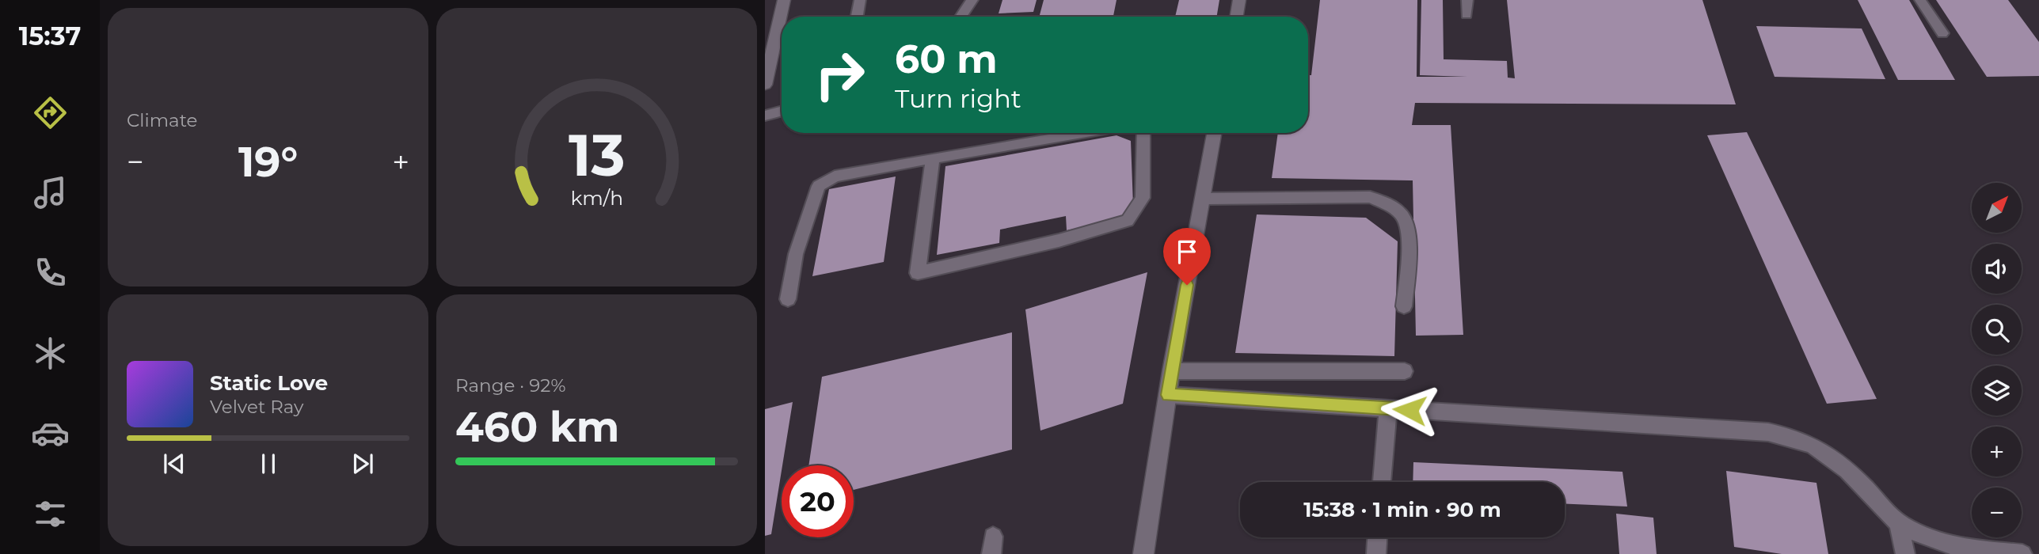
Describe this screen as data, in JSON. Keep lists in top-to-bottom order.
{
  "north": "top right",
  "page": {
    "tabs": "15:37",
    "tile": [
      "Climate",
      ["Range · 92%", "460 km"]
    ],
    "turn": ["60 m", "Turn right"],
    "heat": ["−", "19°", "+"],
    "map_buttons": ["+", "−"],
    "song": ["Static Love", "Velvet Ray"],
    "limit": "20",
    "trip": "15:38 · 1 min · 90 m",
    "gauge": ["13", "km/h"]
  }
}
